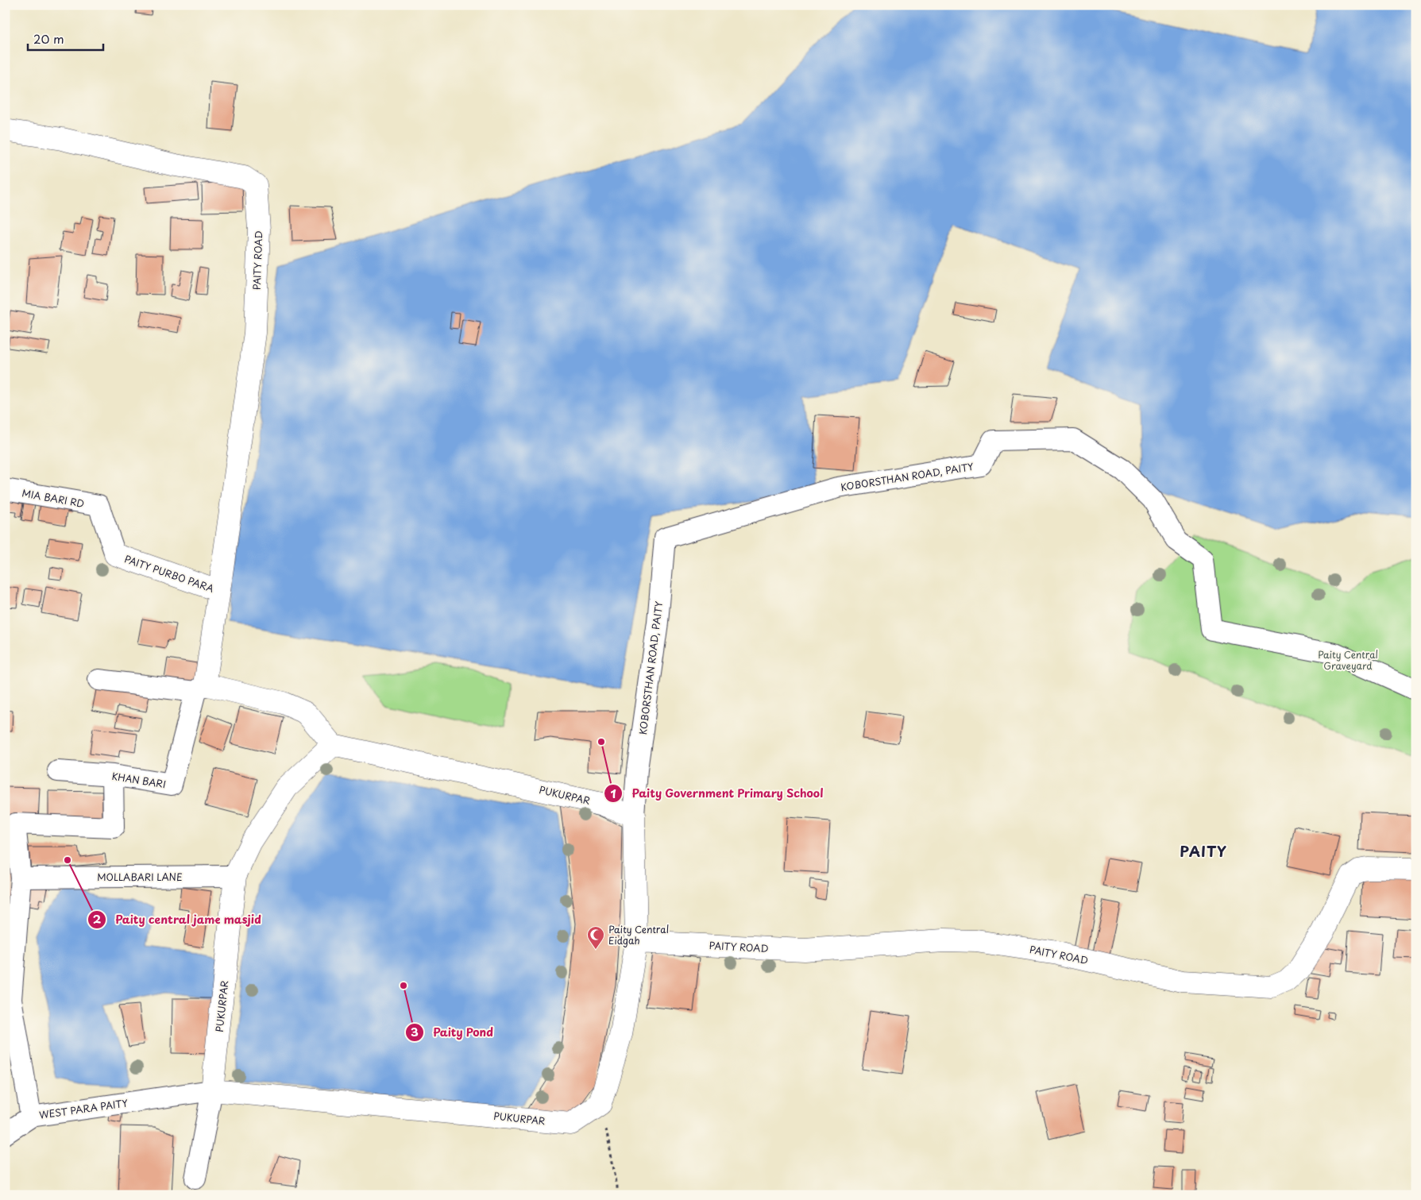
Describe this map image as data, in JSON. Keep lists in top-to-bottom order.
{
  "streets": {
    "street": [
      "PAITY ROAD",
      "KOBORSTHAN ROAD, PAITY",
      "MIA BARI RD",
      "PAITY PURBO PARA",
      "KHAN BARI",
      "PUKURPAR",
      "MOLLABARI LANE",
      "WEST PARA PAITY"
    ]
  },
  "crossings": [
    ["PAITY ROAD", "PAITY PURBO PARA"],
    ["KOBORSTHAN ROAD, PAITY", "PUKURPAR"],
    ["MIA BARI RD", "PAITY PURBO PARA"],
    ["PAITY PURBO PARA", "KHAN BARI"],
    ["PUKURPAR", "MOLLABARI LANE"],
    ["PUKURPAR", "WEST PARA PAITY"]
  ],
  "districts": ["PAITY"],
  "parks": ["Paity Central Graveyard"],
  "places": {
    "other": ["Paity Government Primary School", "Paity central jame masjid", "Paity Pond"],
    "mosque": ["Paity Central Eidgah"]
  },
  "scale_bar": "20 m"
}
